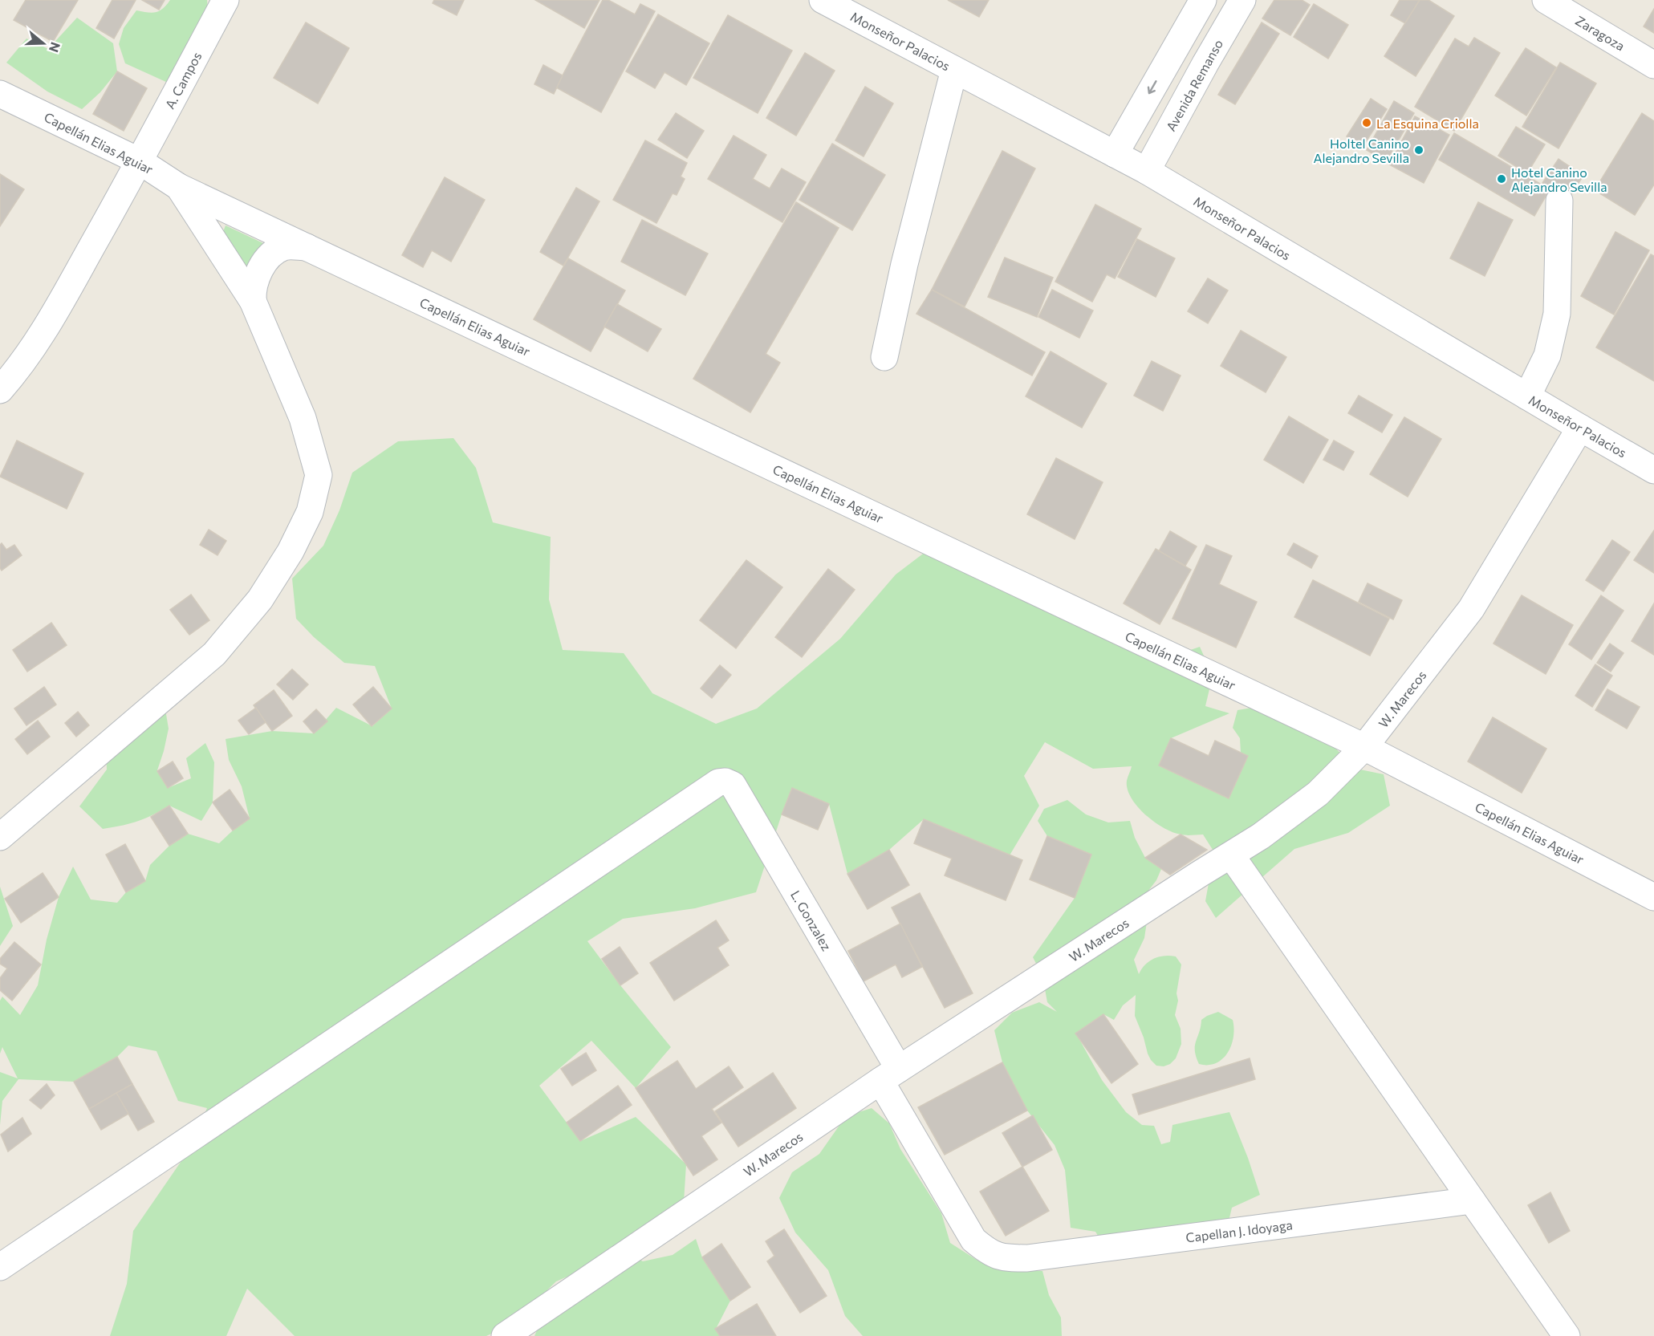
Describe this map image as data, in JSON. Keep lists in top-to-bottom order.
{
  "streets": {
    "street": [
      "Zaragoza",
      "Monseñor Palacios",
      "A. Campos",
      "Avenida Remanso",
      "Capellán Elias Aguiar",
      "W. Marecos",
      "L. Gonzalez",
      "Capellan J. Idoyaga"
    ]
  },
  "crossings": [
    ["Monseñor Palacios", "Avenida Remanso"],
    ["Monseñor Palacios", "W. Marecos"],
    ["A. Campos", "Capellán Elias Aguiar"],
    ["Capellán Elias Aguiar", "W. Marecos"],
    ["W. Marecos", "L. Gonzalez"],
    ["L. Gonzalez", "Capellan J. Idoyaga"]
  ],
  "places": ["La Esquina Criolla", "Holtel Canino Alejandro Sevilla", "Hotel Canino Alejandro Sevilla"],
  "north": "right"
}
